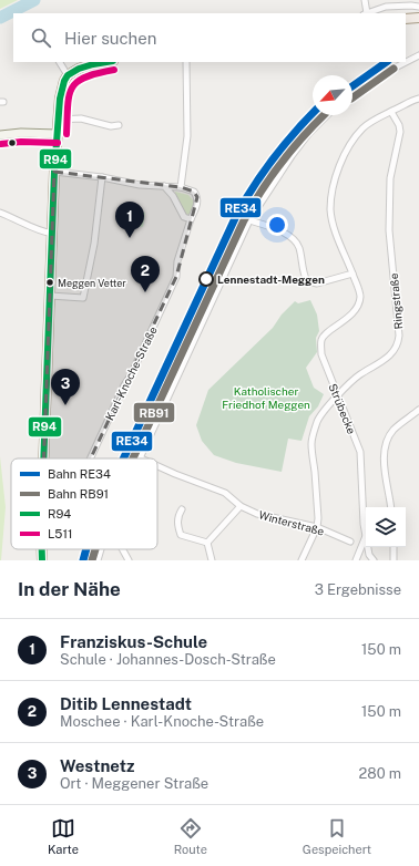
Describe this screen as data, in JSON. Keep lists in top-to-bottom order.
{
  "streets": {
    "street": [
      "Ringstraße",
      "Karl-Knoche-Straße",
      "Strübecke",
      "Winterstraße"
    ]
  },
  "crossings": [
    ["Ringstraße", "Strübecke"],
    ["Ringstraße", "Winterstraße"]
  ],
  "parks": ["Katholischer Friedhof Meggen"],
  "places": ["Lennestadt-Meggen", "Meggen Vetter"],
  "lines": [
    "rail line RE34",
    "transit line R94",
    "rail line RB91",
    "transit line L511"
  ],
  "legend": [
    "Bahn RE34",
    "Bahn RB91",
    "R94",
    "L511"
  ],
  "north": "bottom left",
  "page": {
    "search": "Hier suchen",
    "pins": ["1", "2", "3"],
    "heading": ["In der Nähe", "3 Ergebnisse"],
    "list": [
      {
        "mark": "1",
        "name": "Franziskus-Schule",
        "note": "Schule · Johannes-Dosch-Straße",
        "value": "150 m"
      },
      {
        "mark": "2",
        "name": "Ditib Lennestadt",
        "note": "Moschee · Karl-Knoche-Straße",
        "value": "150 m"
      },
      {
        "mark": "3",
        "name": "Westnetz",
        "note": "Ort · Meggener Straße",
        "value": "280 m"
      }
    ],
    "nav": ["Karte", "Route", "Gespeichert"]
  }
}
